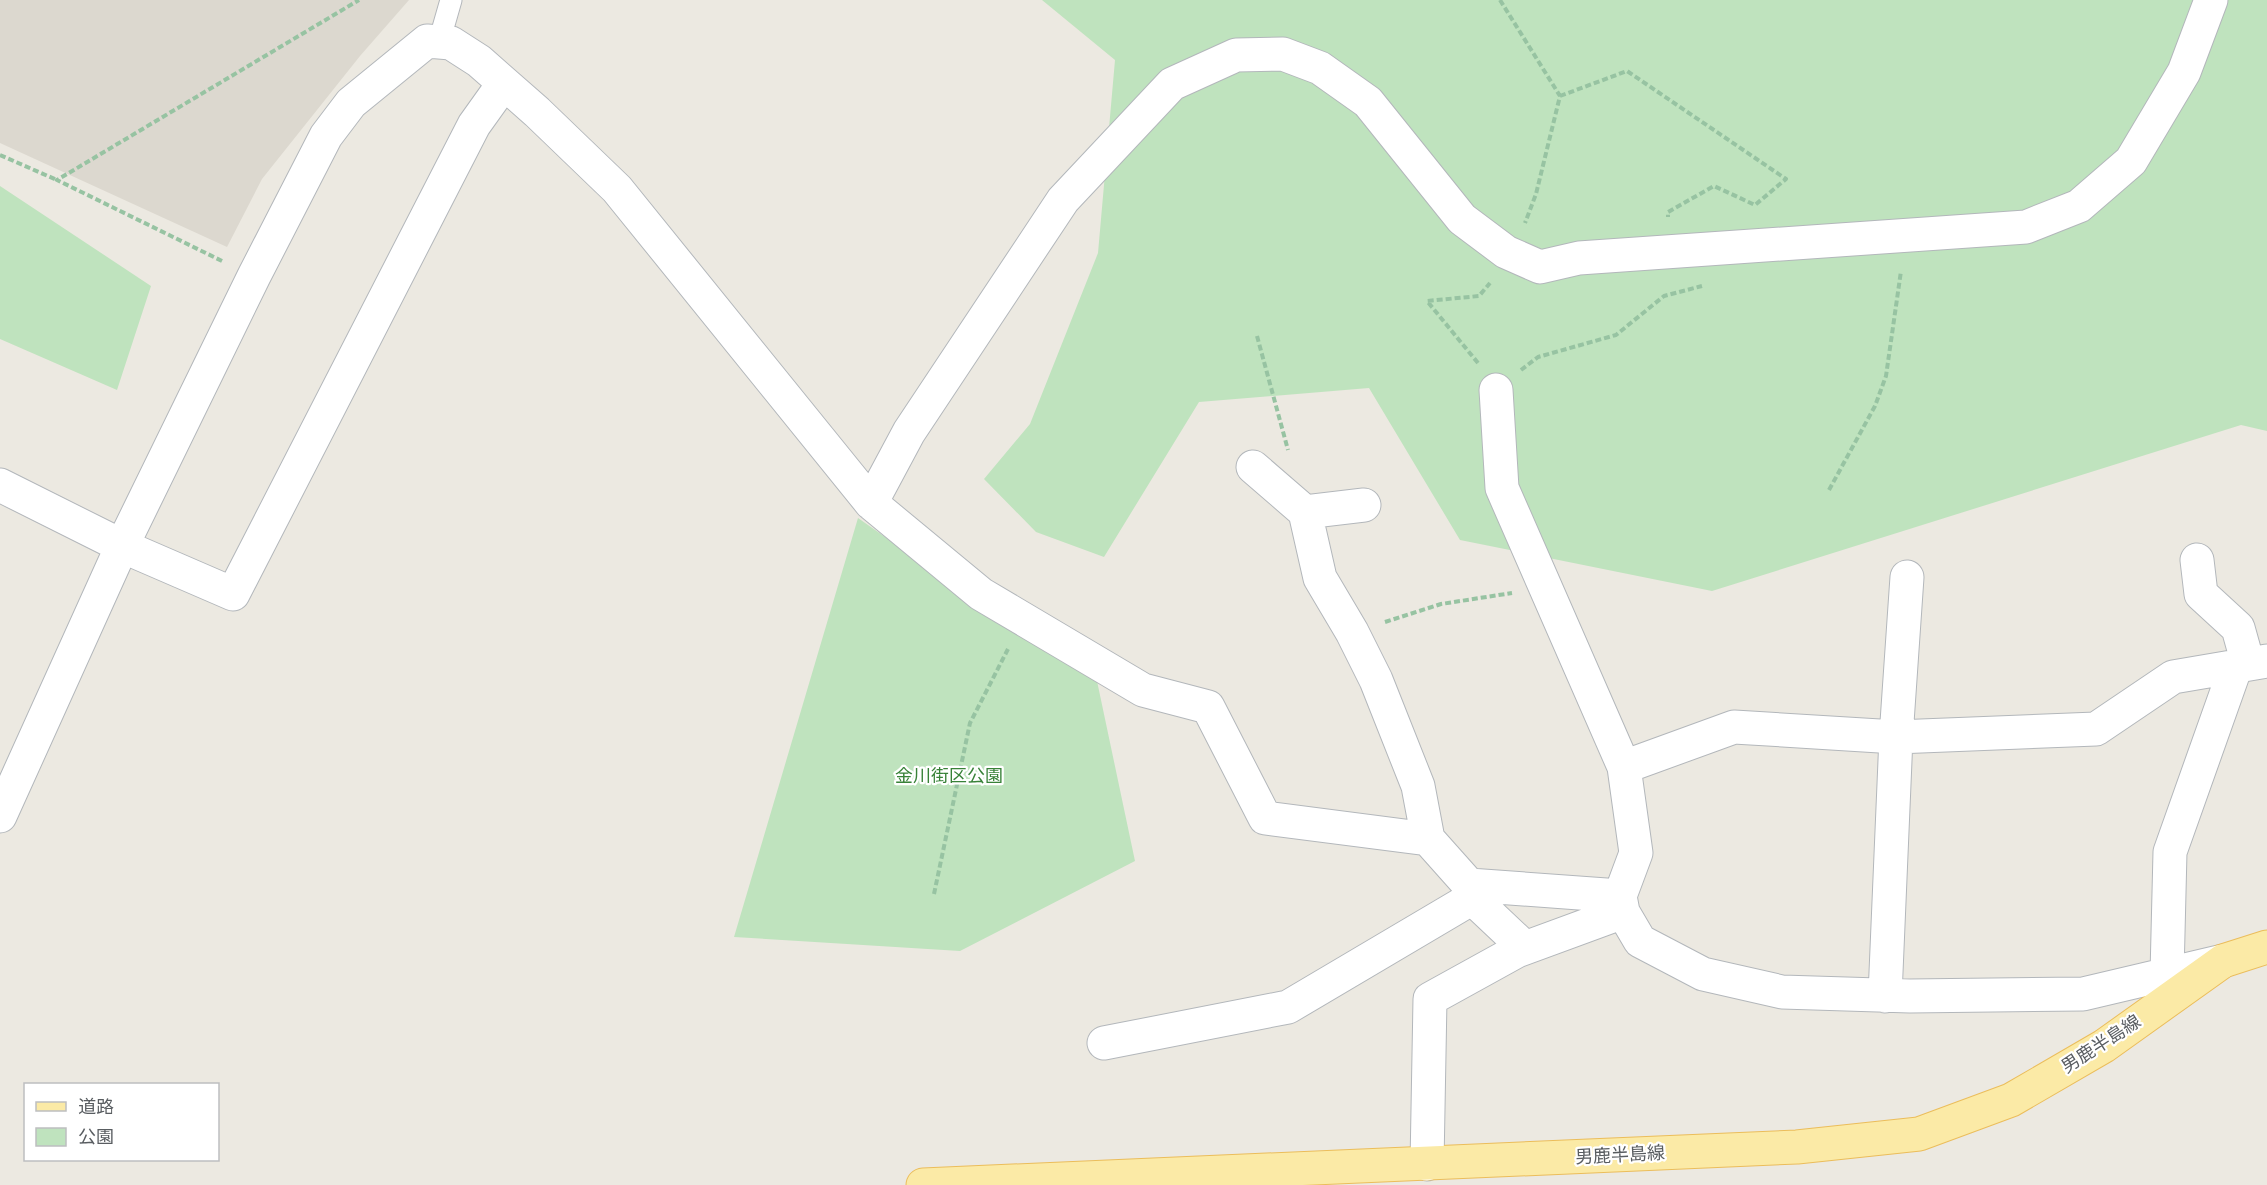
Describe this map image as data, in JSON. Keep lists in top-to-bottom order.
{
  "streets": {
    "main road": ["男鹿半島線"]
  },
  "parks": ["金川街区公園"],
  "legend": ["道路", "公園"]
}
